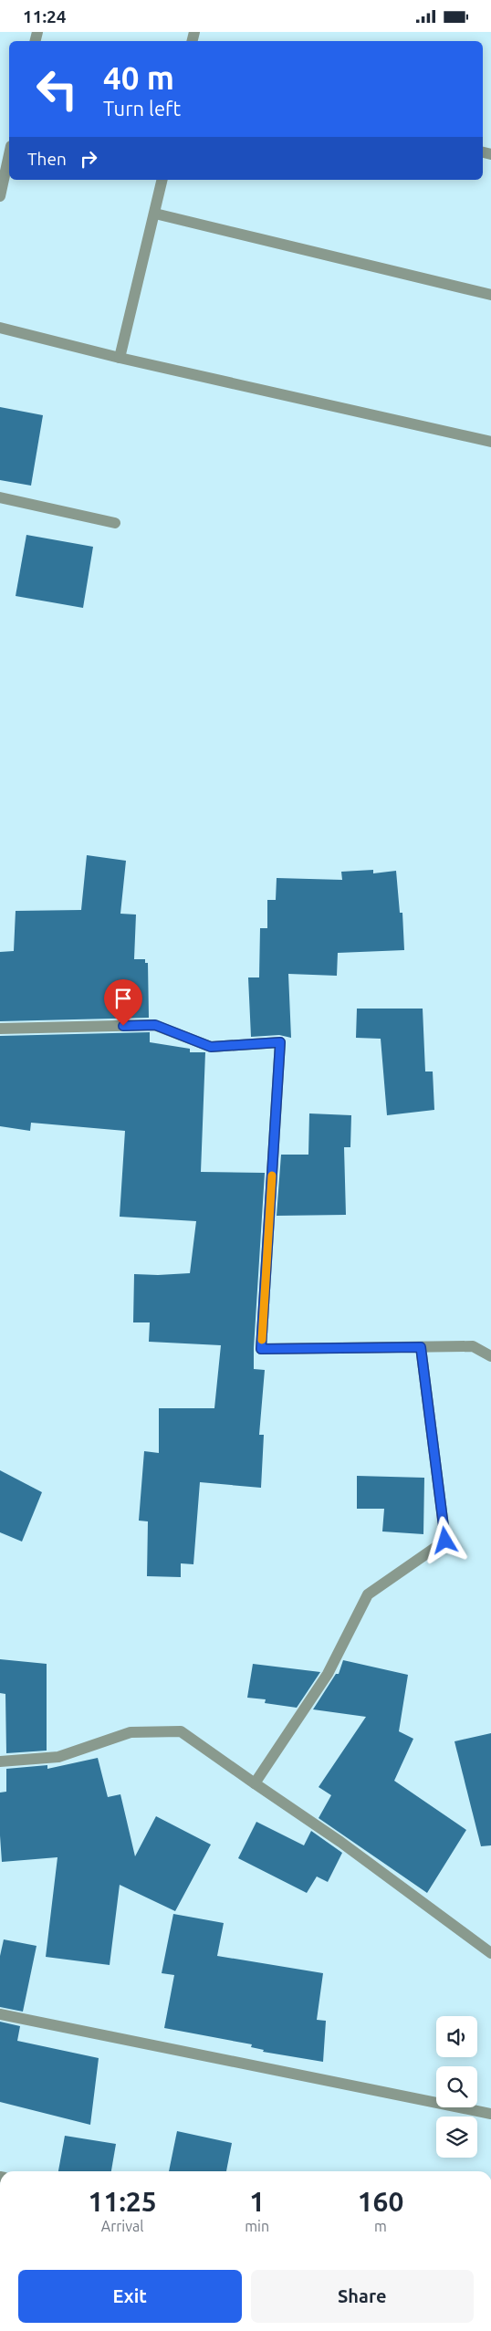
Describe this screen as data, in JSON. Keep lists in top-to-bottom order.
{
  "page": {
    "status": "11:24",
    "turn": ["40 m", "Turn left"],
    "then": "Then",
    "eta": [
      "11:25",
      "Arrival",
      "1",
      "min",
      "160",
      "m"
    ],
    "buttons": ["Exit", "Share"]
  }
}
